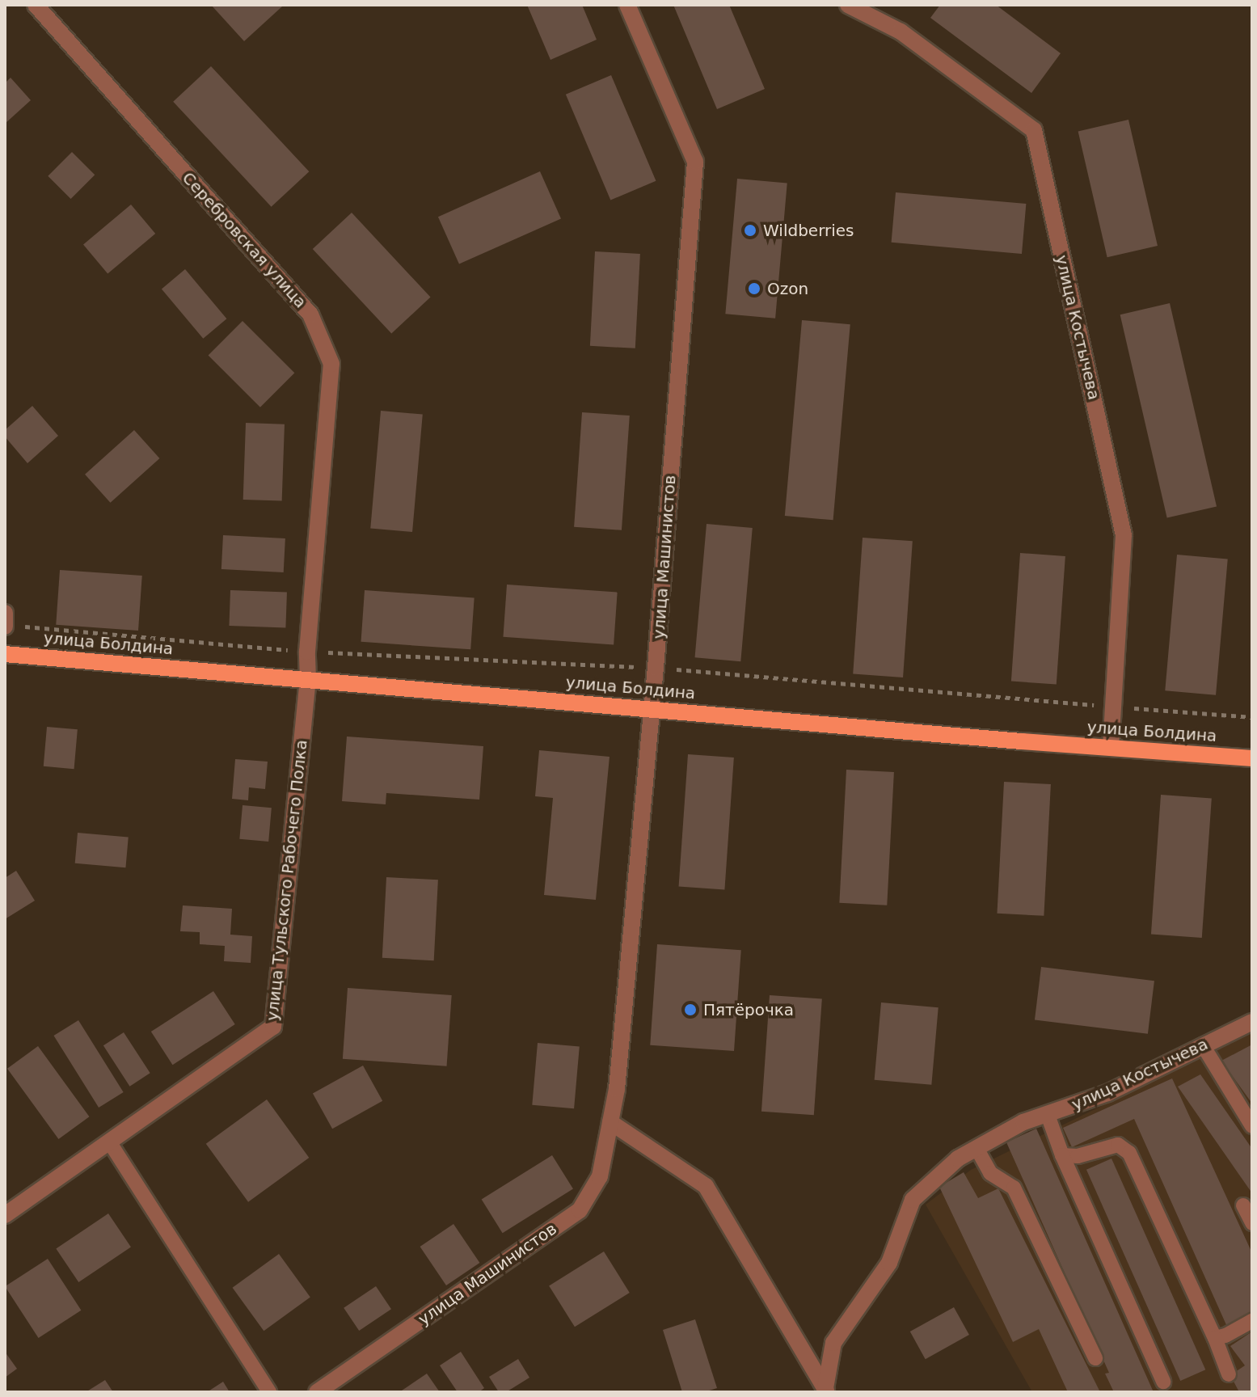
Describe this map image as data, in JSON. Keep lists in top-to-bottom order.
{
  "streets": {
    "main road": ["улица Болдина"],
    "street": [
      "Серебровская улица",
      "улица Костычева",
      "улица Машинистов",
      "улица Тульского Рабочего Полка"
    ]
  },
  "crossings": [
    ["Серебровская улица", "улица Болдина"],
    ["Серебровская улица", "улица Тульского Рабочего Полка"],
    ["улица Костычева", "улица Болдина"],
    ["улица Машинистов", "улица Болдина"],
    ["улица Болдина", "улица Тульского Рабочего Полка"]
  ],
  "places": ["Wildberries", "Ozon", "Пятёрочка"]
}
